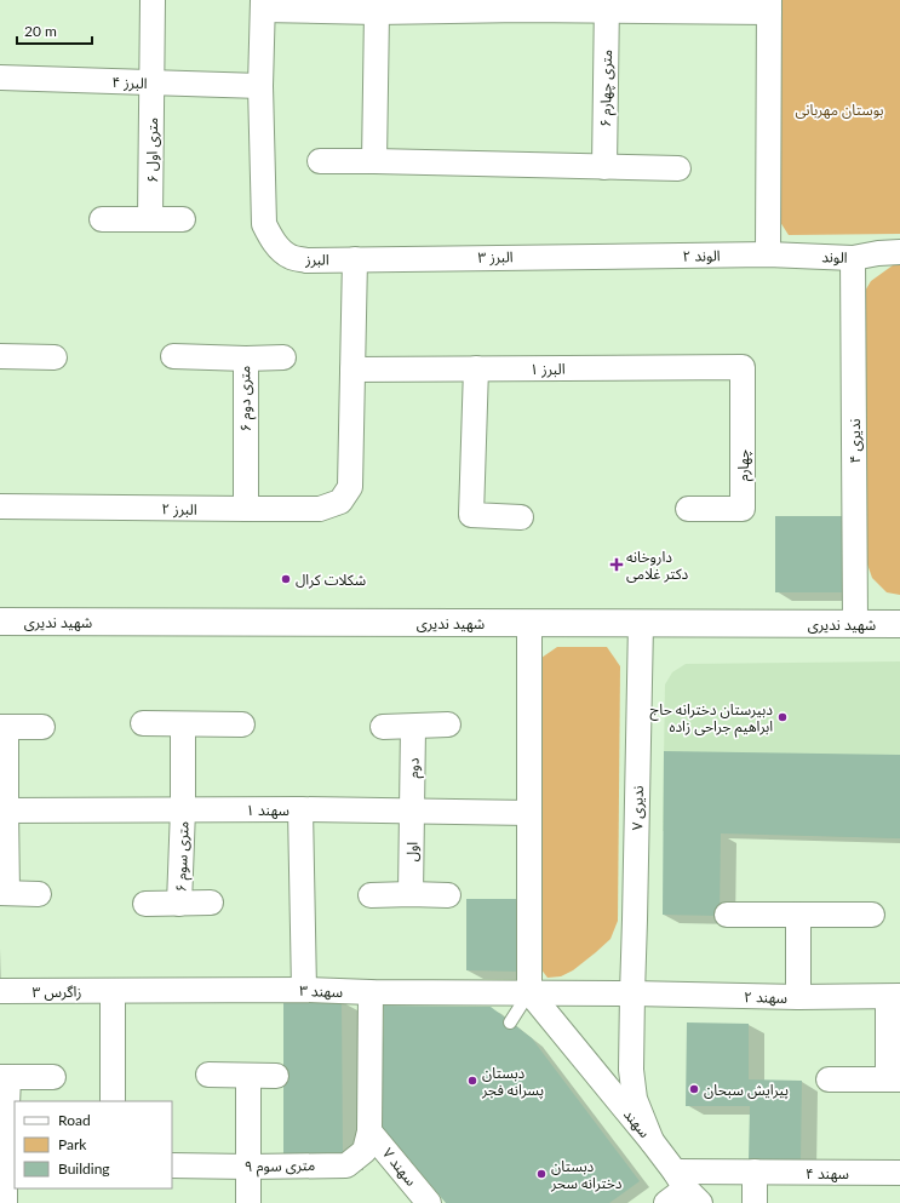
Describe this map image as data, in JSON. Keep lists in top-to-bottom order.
{
  "streets": {
    "street": [
      "البرز ۴",
      "۶ متری چهارم",
      "۶ متری اول",
      "الوند ۲",
      "البرز ۳",
      "الوند",
      "البرز",
      "البرز ۱",
      "۶ متری دوم",
      "ندیری ۴",
      "چهارم",
      "البرز ۲",
      "شهید ندیری",
      "دوم",
      "ندیری ۷",
      "سهند ۱",
      "اول",
      "۶ متری سوم",
      "زاگرس ۳",
      "سهند ۳",
      "سهند ۲",
      "سهند",
      "۹ متری سوم",
      "سهند ۷",
      "سهند ۴"
    ]
  },
  "crossings": [
    ["البرز ۴", "۶ متری اول"],
    ["البرز ۴", "البرز"],
    ["الوند ۲", "البرز ۳"],
    ["الوند ۲", "الوند"],
    ["البرز ۳", "البرز"],
    ["الوند", "ندیری ۴"],
    ["البرز ۱", "چهارم"],
    ["البرز ۱", "البرز ۲"],
    ["۶ متری دوم", "البرز ۲"],
    ["ندیری ۴", "شهید ندیری"],
    ["شهید ندیری", "ندیری ۷"],
    ["دوم", "سهند ۱"],
    ["دوم", "اول"],
    ["ندیری ۷", "سهند ۲"],
    ["ندیری ۷", "سهند"],
    ["سهند ۱", "اول"],
    ["سهند ۱", "۶ متری سوم"],
    ["زاگرس ۳", "سهند ۳"],
    ["سهند ۳", "سهند ۲"],
    ["سهند ۳", "سهند"],
    ["سهند ۳", "۹ متری سوم"],
    ["سهند ۲", "سهند"],
    ["۹ متری سوم", "سهند ۷"]
  ],
  "parks": ["بوستان مهربانی"],
  "places": {
    "health": ["داروخانه دکتر غلامی"],
    "other": [
      "شکلات کرال",
      "دبیرستان دخترانه حاج ابراهیم جراحی زاده",
      "دبستان پسرانه فجر",
      "پیرایش سبحان",
      "دبستان دخترانه سحر"
    ]
  },
  "legend": ["Road", "Park", "Building"],
  "scale_bar": "20 m"
}
